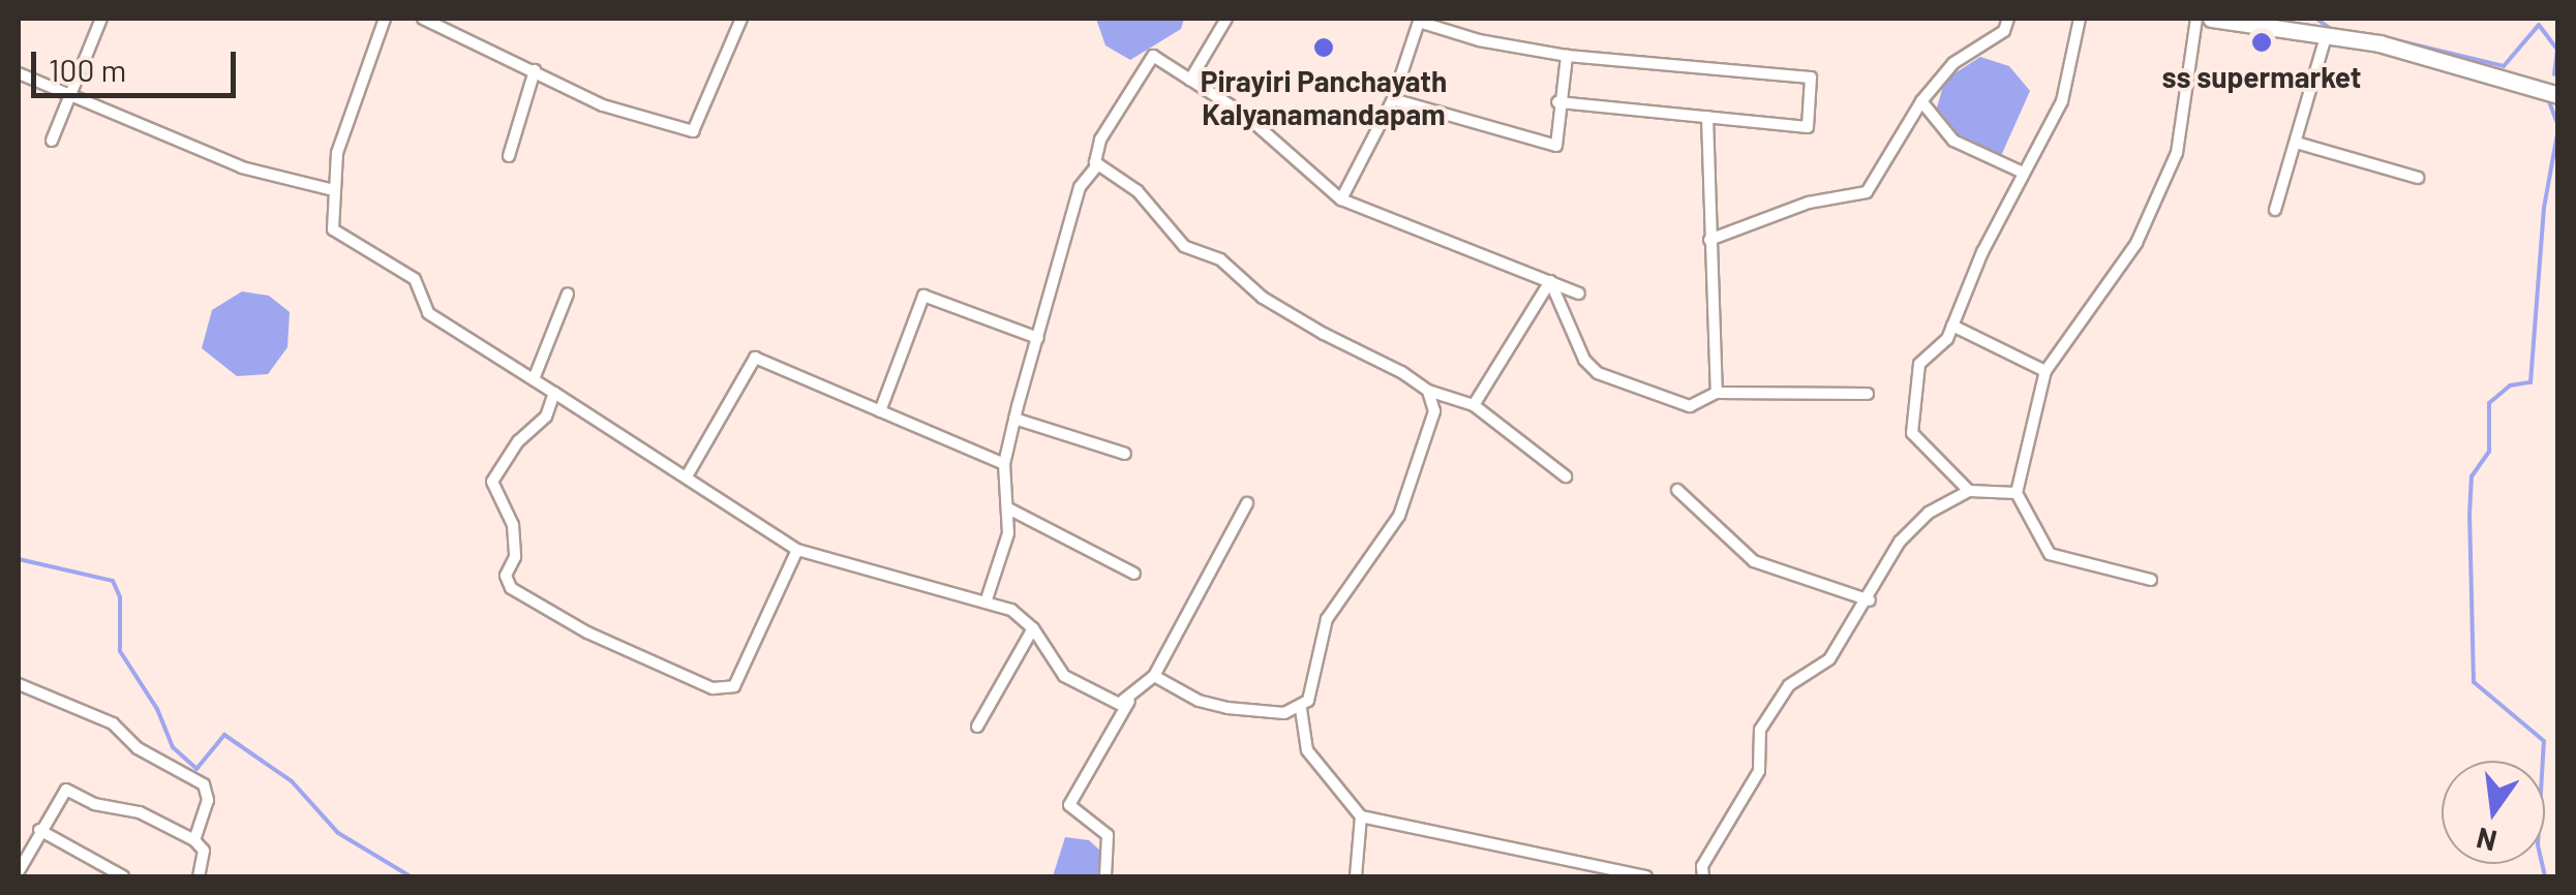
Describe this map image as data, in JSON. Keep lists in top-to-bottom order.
{
  "places": ["ss supermarket", "Pirayiri Panchayath Kalyanamandapam"],
  "scale_bar": "100 m",
  "north": "bottom"
}
